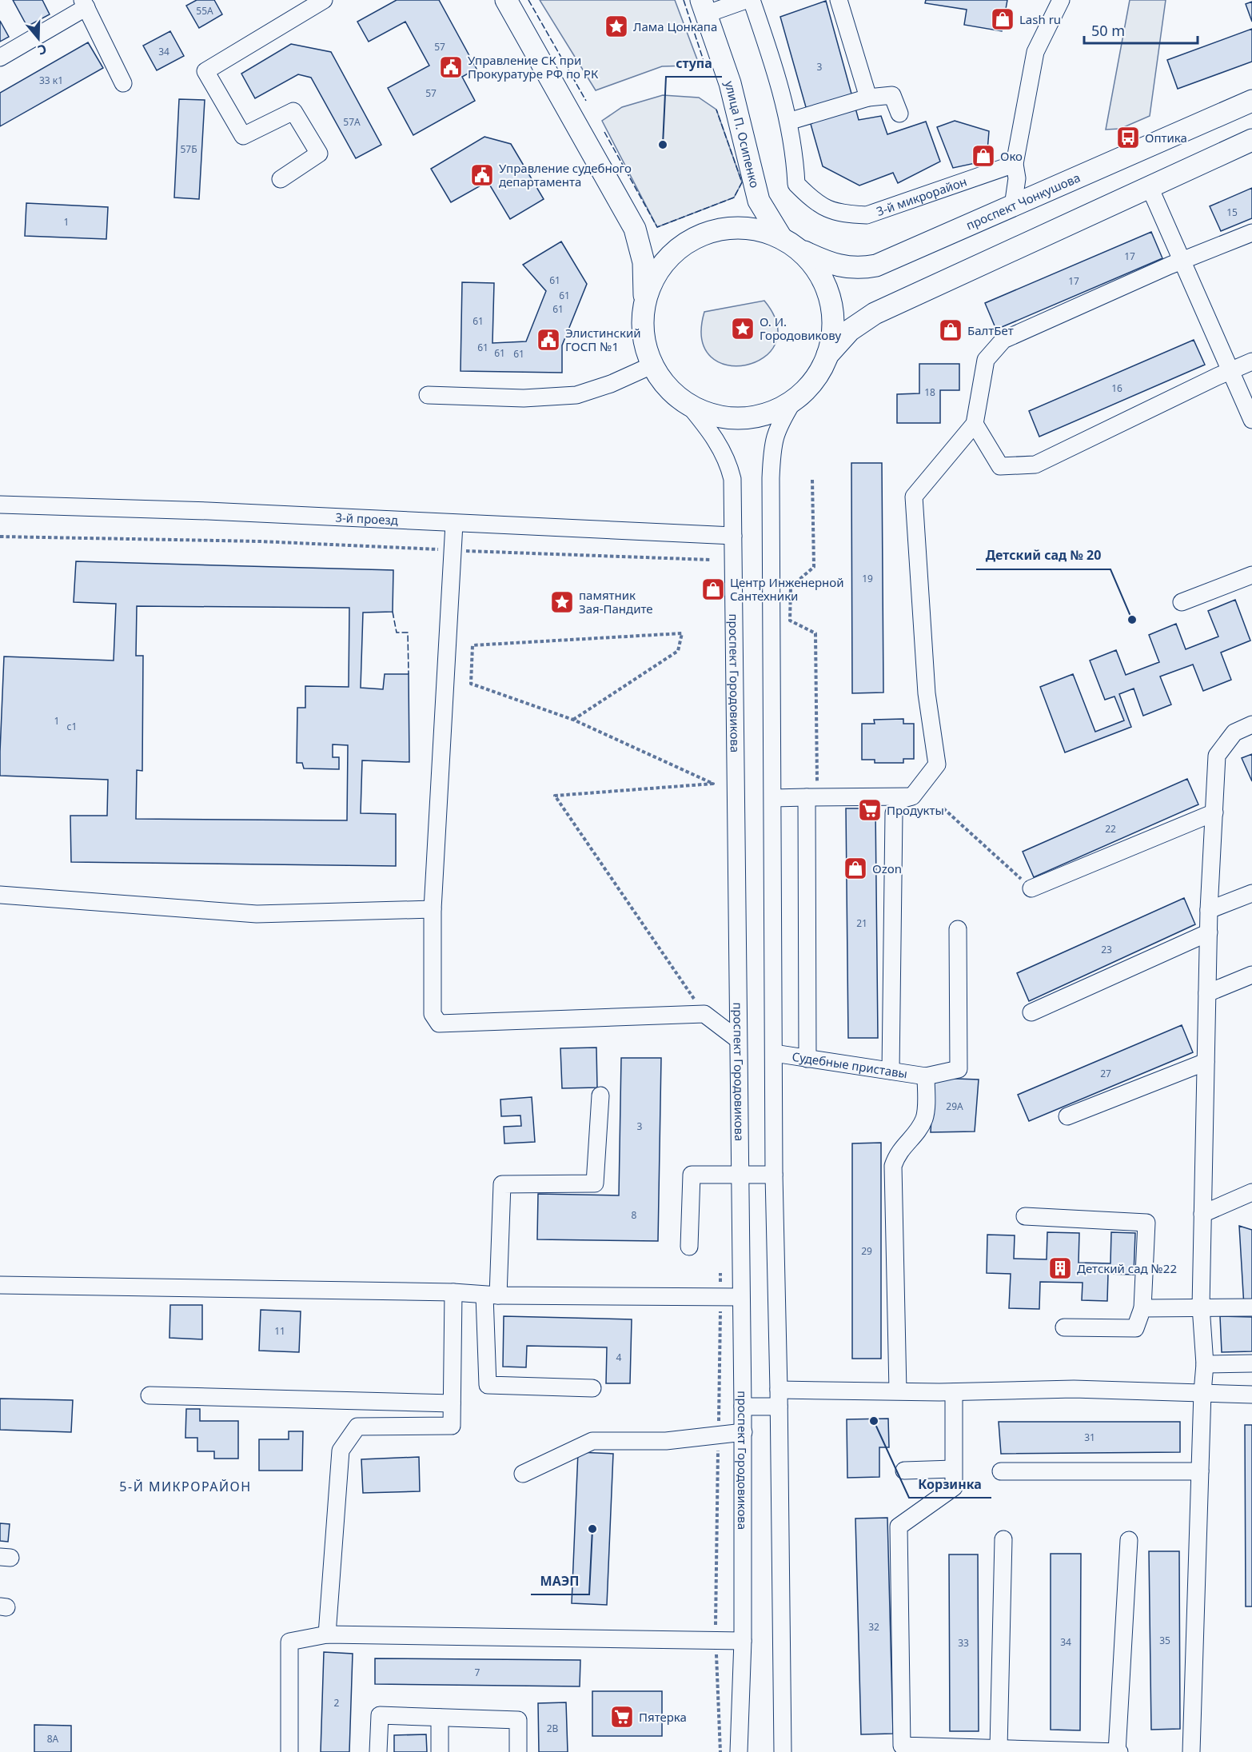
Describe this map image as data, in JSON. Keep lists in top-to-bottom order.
{
  "streets": {
    "main road": ["улица П. Осипенко", "проспект Чонкушова"],
    "street": [
      "3-й микрорайон",
      "3-й проезд",
      "проспект Городовикова",
      "Судебные приставы"
    ]
  },
  "crossings": [
    ["улица П. Осипенко", "проспект Чонкушова"],
    ["3-й проезд", "проспект Городовикова"]
  ],
  "districts": ["5-Й МИКРОРАЙОН"],
  "places": {
    "shop": [
      "Lash ru",
      "Око",
      "БалтБет",
      "Центр Инженерной Сантехники",
      "Ozon"
    ],
    "place": ["Лама Цонкапа", "О. И. Городовикову", "памятник Зая-Пандите"],
    "public building": ["Управление СК при Прокуратуре РФ по РК", "Управление судебного департамента", "Элистинский ГОСП №1"],
    "bus stop": ["Оптика"],
    "other": [
      "ступа",
      "Детский сад № 20",
      "Корзинка",
      "МАЭП"
    ],
    "supermarket": ["Продукты", "Пятерка"],
    "building": ["Детский сад №22"]
  },
  "house_numbers": [
    "55А",
    "57",
    "34",
    "3",
    "33 к1",
    "57",
    "57А",
    "57Б",
    "15",
    "1",
    "17",
    "61",
    "17",
    "61",
    "61",
    "61",
    "61",
    "61",
    "61",
    "16",
    "18",
    "19",
    "1",
    "с1",
    "22",
    "21",
    "23",
    "27",
    "29А",
    "3",
    "8",
    "29",
    "11",
    "4",
    "31",
    "32",
    "35",
    "34",
    "33",
    "7",
    "2",
    "2В",
    "8А"
  ],
  "scale_bar": "50 m",
  "north": "bottom"
}
